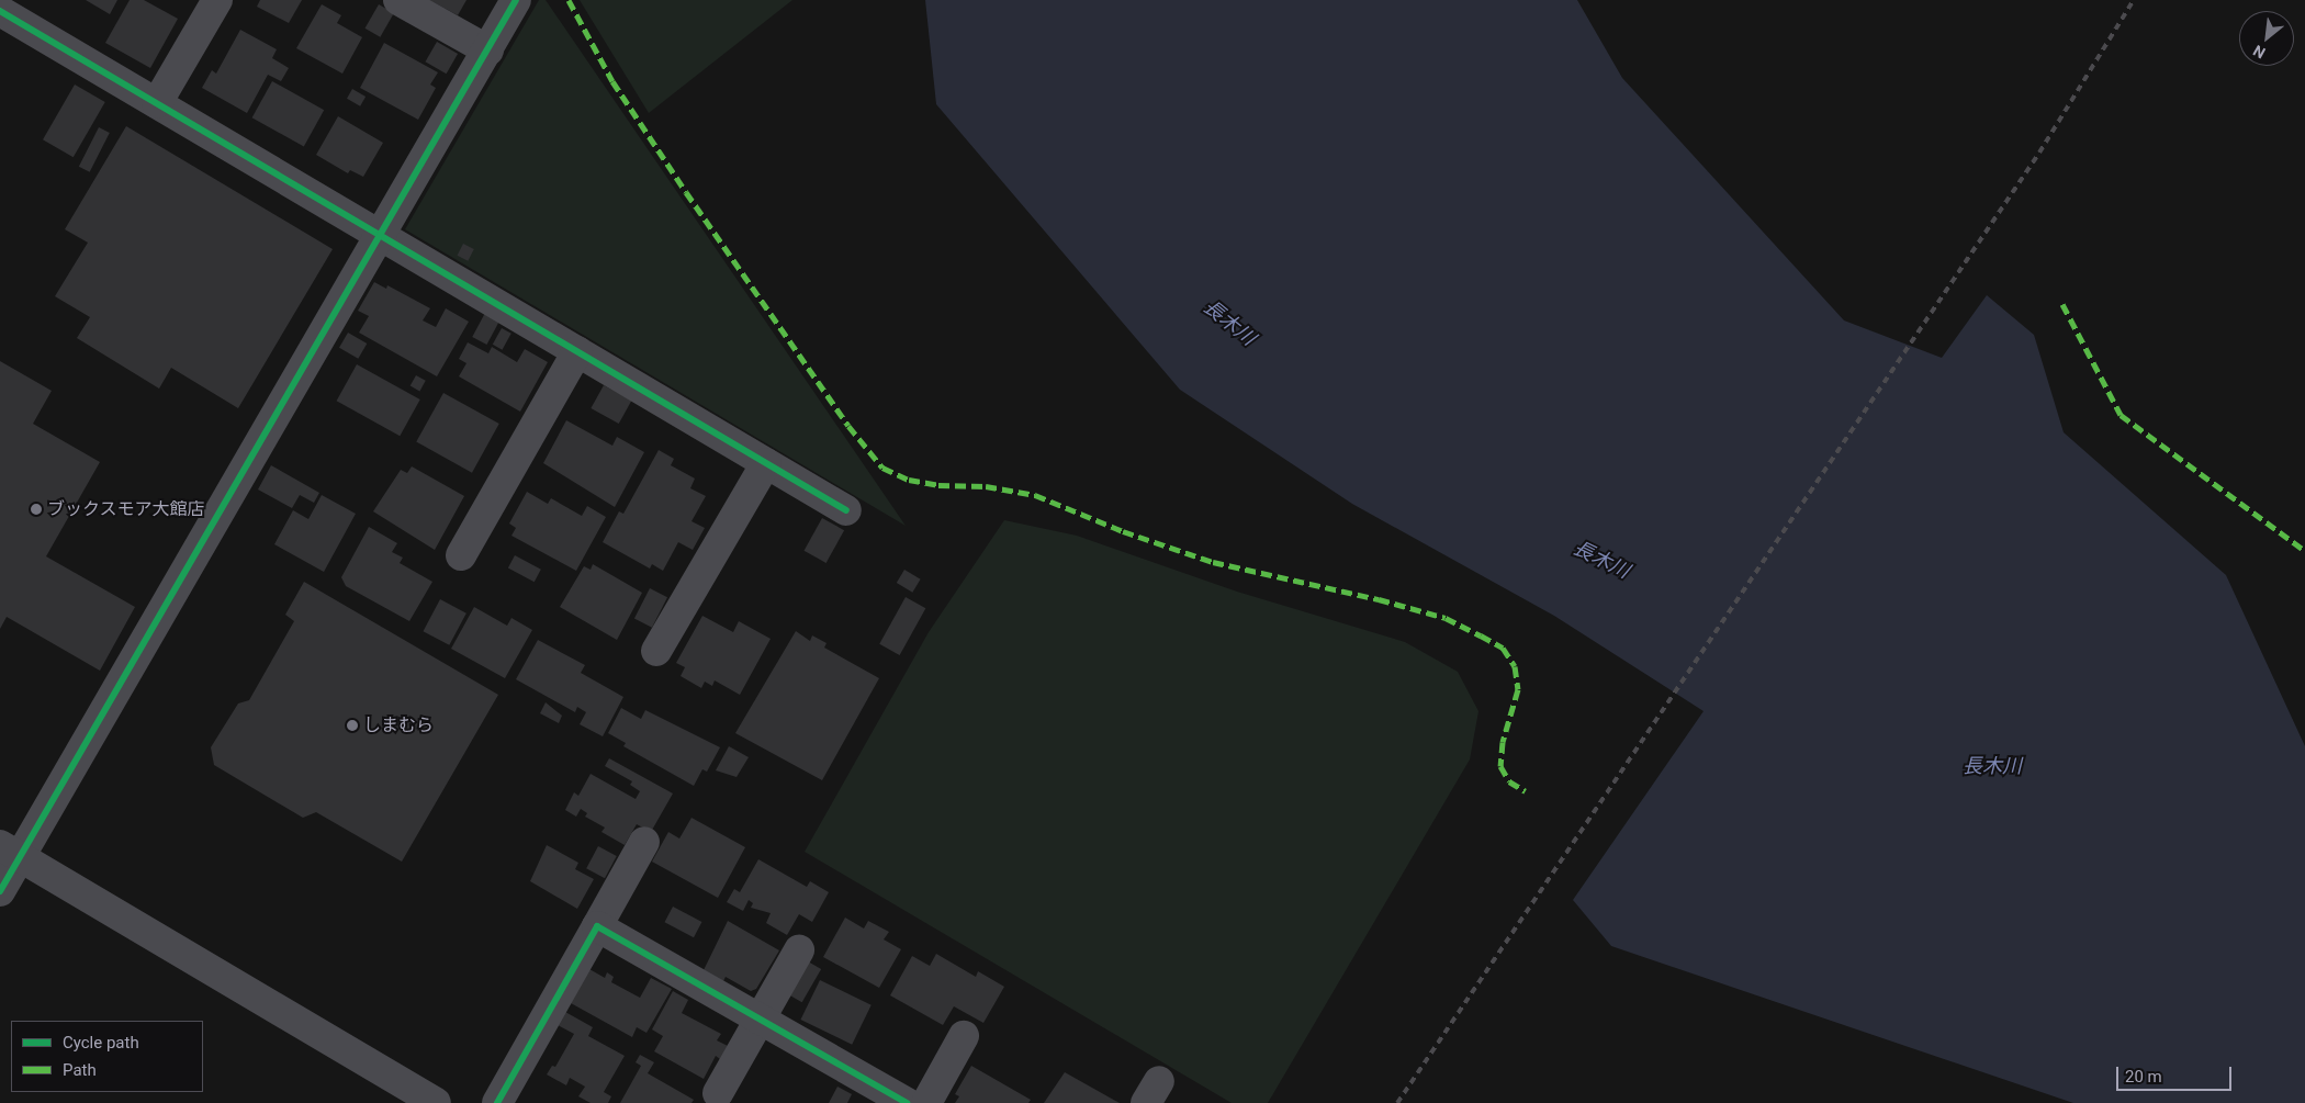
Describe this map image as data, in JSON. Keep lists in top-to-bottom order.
{
  "water": ["長木川"],
  "places": ["ブックスモア大館店", "しまむら"],
  "legend": ["Cycle path", "Path"],
  "scale_bar": "20 m",
  "north": "bottom left"
}
